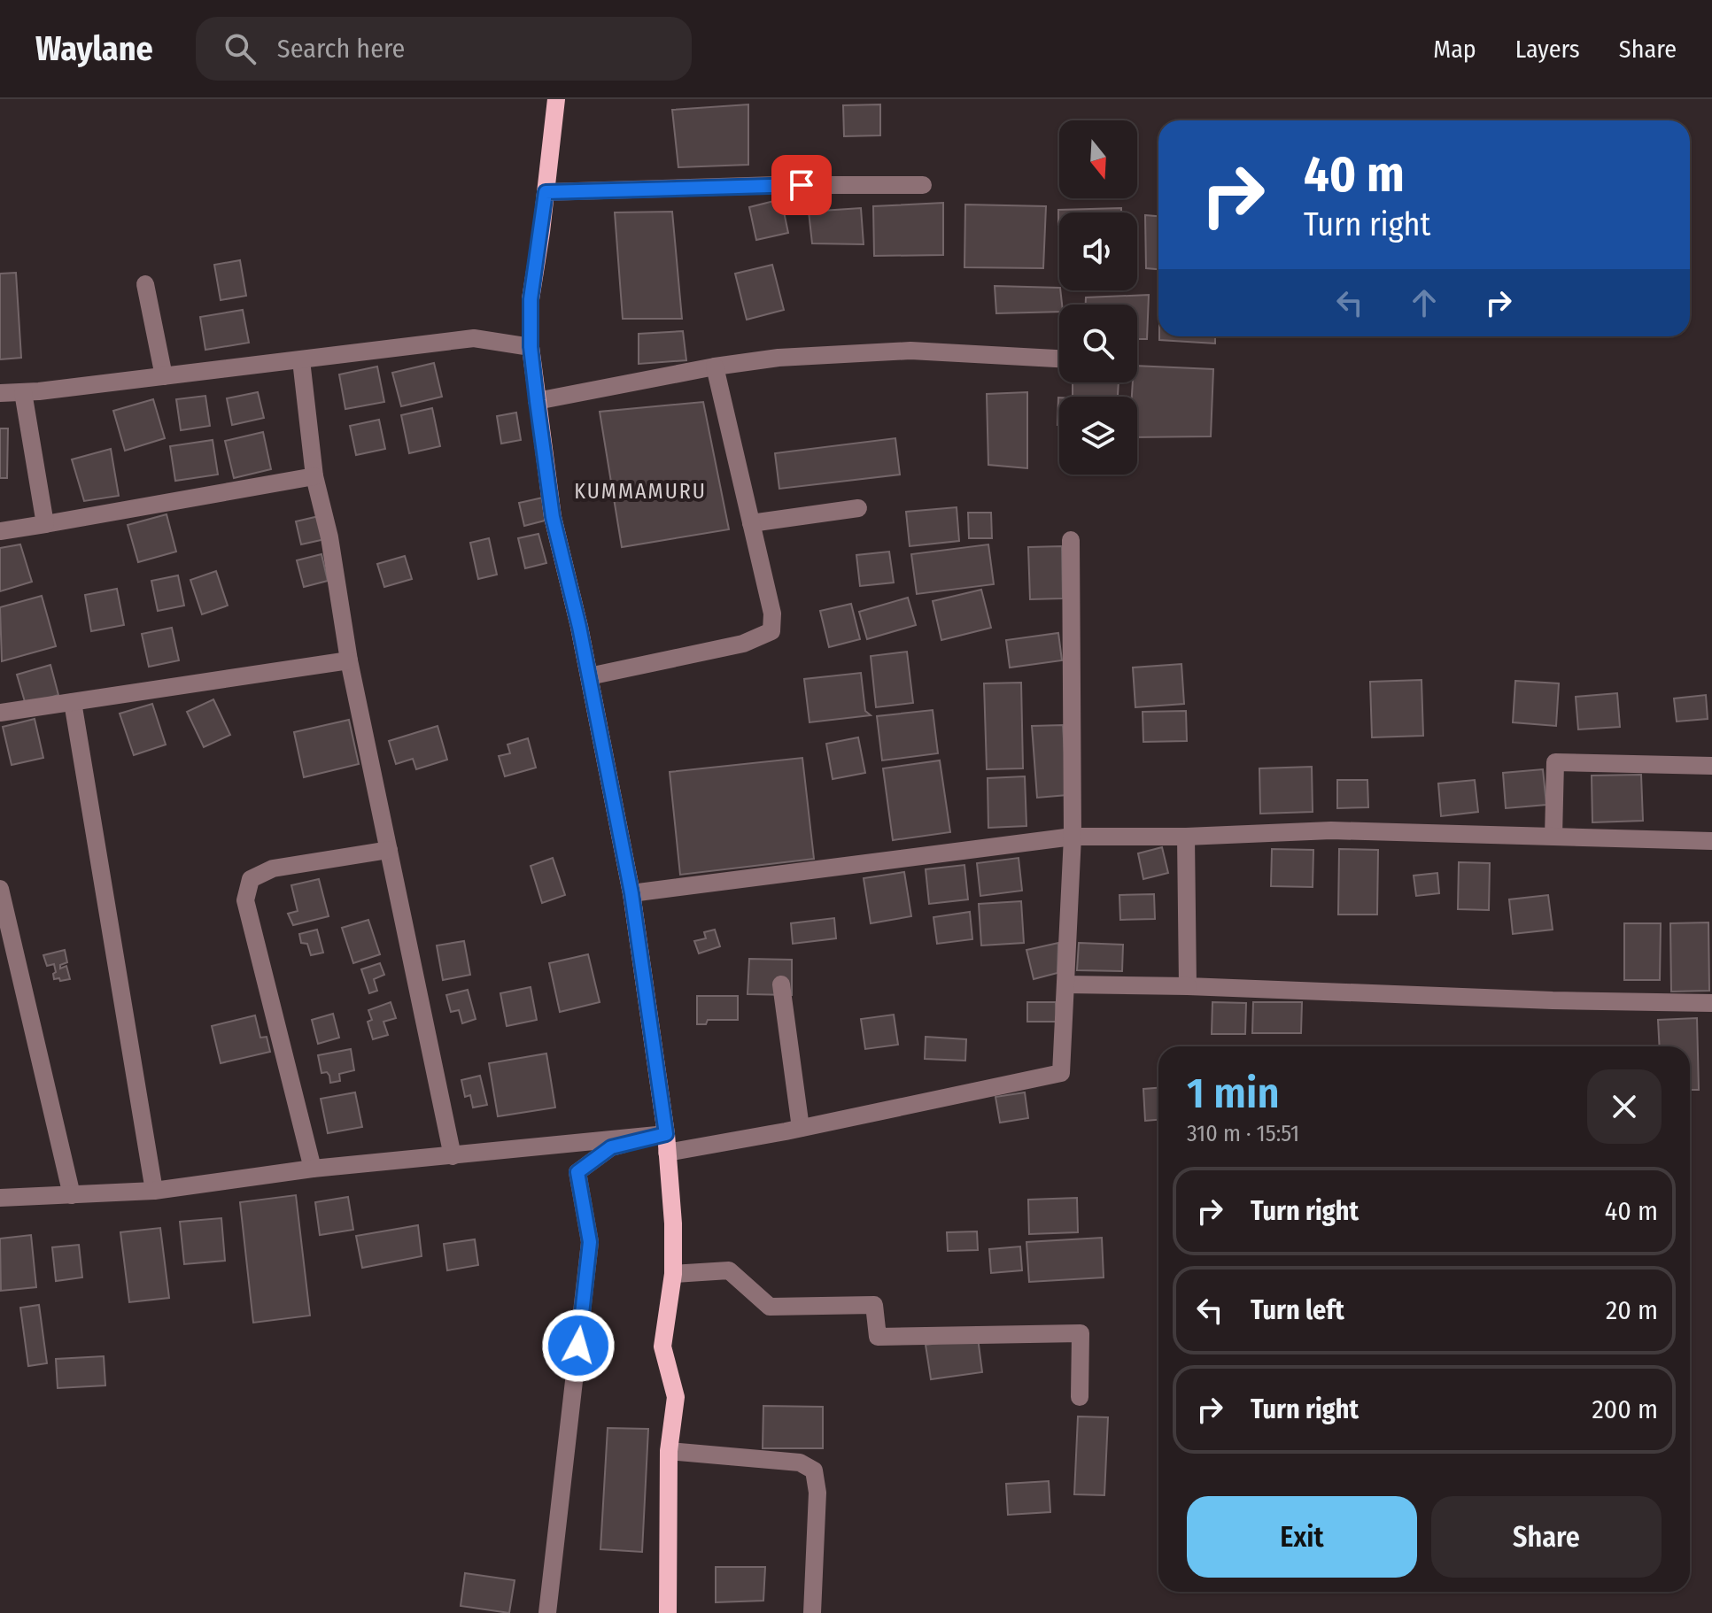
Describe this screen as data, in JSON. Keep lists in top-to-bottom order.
{
  "districts": ["KUMMAMURU"],
  "north": "bottom",
  "page": {
    "header": "Waylane",
    "search": "Search here",
    "nav": ["Map", "Layers", "Share"],
    "turn": ["40 m", "Turn right"],
    "heading": ["1 min", "310 m · 15:51"],
    "list": [
      {
        "name": "Turn right",
        "value": "40 m"
      },
      {
        "name": "Turn left",
        "value": "20 m"
      },
      {
        "name": "Turn right",
        "value": "200 m"
      }
    ],
    "buttons": ["Exit", "Share"]
  }
}
